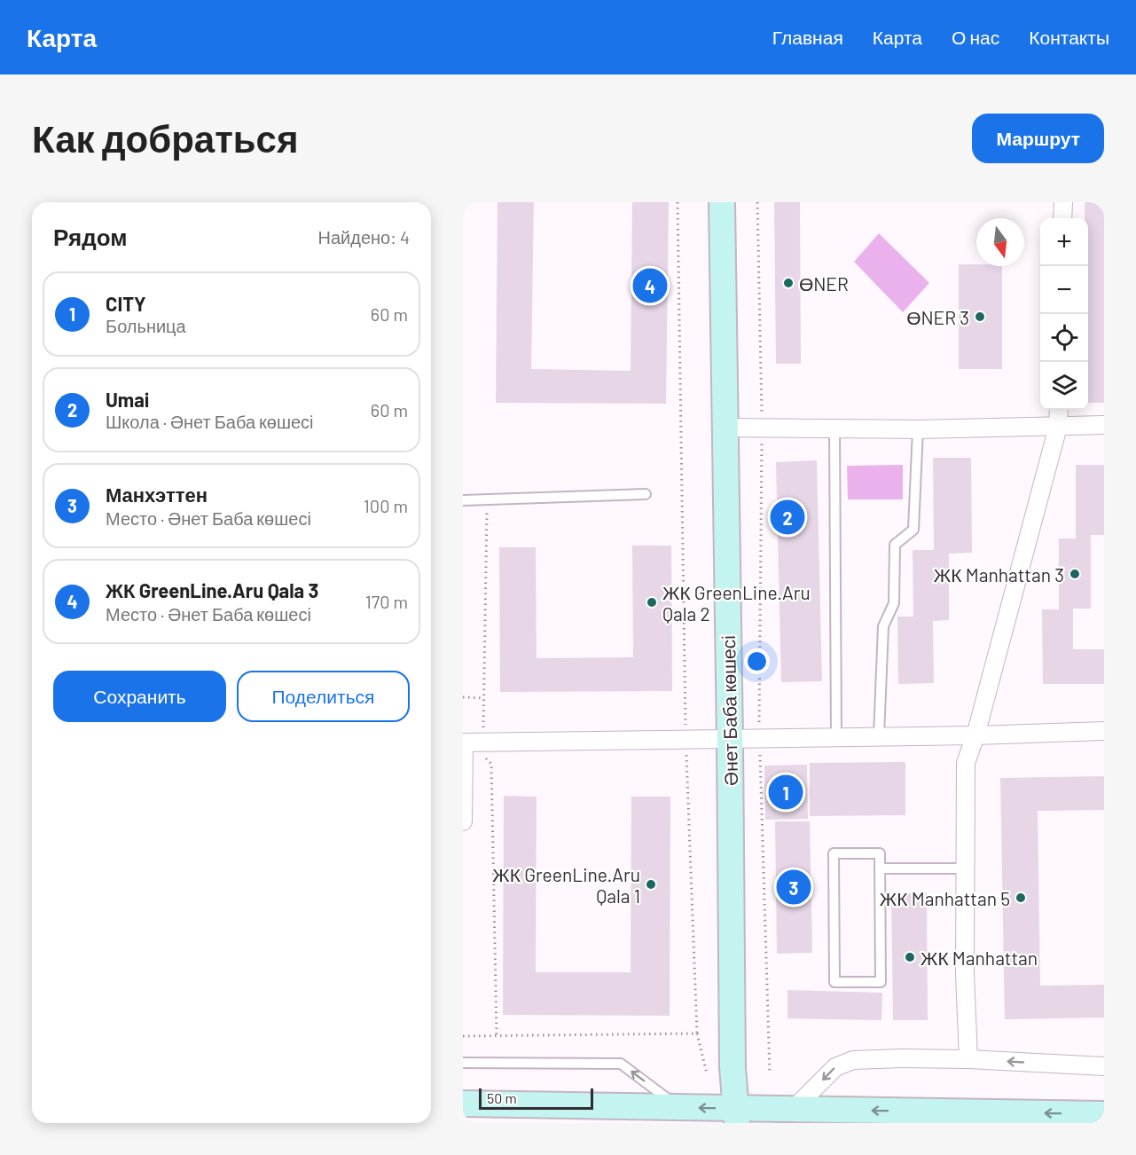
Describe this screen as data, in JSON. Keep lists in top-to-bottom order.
{
  "streets": {
    "street": ["Әнет Баба көшесі"]
  },
  "places": [
    "ӨNER",
    "ӨNER 3",
    "ЖК Manhattan 3",
    "ЖК GreenLine.Aru Qala 2",
    "ЖК GreenLine.Aru Qala 1",
    "ЖК Manhattan 5",
    "ЖК Manhattan"
  ],
  "scale_bar": "50 m",
  "north": "bottom",
  "page": {
    "header": "Карта",
    "nav": [
      "Главная",
      "Карта",
      "О нас",
      "Контакты"
    ],
    "buttons": [
      "Маршрут",
      ["Сохранить", "Поделиться"]
    ],
    "title": "Как добраться",
    "heading": ["Рядом", "Найдено: 4"],
    "map_buttons": ["+", "−"],
    "pins": [
      "4",
      "2",
      "1",
      "3"
    ],
    "list": [
      {
        "mark": "1",
        "name": "CITY",
        "note": "Больница",
        "value": "60 m"
      },
      {
        "mark": "2",
        "name": "Umai",
        "note": "Школа · Әнет Баба көшесі",
        "value": "60 m"
      },
      {
        "mark": "3",
        "name": "Манхэттен",
        "note": "Место · Әнет Баба көшесі",
        "value": "100 m"
      },
      {
        "mark": "4",
        "name": "ЖК GreenLine.Aru Qala 3",
        "note": "Место · Әнет Баба көшесі",
        "value": "170 m"
      }
    ],
    "scale": "50 m"
  }
}
